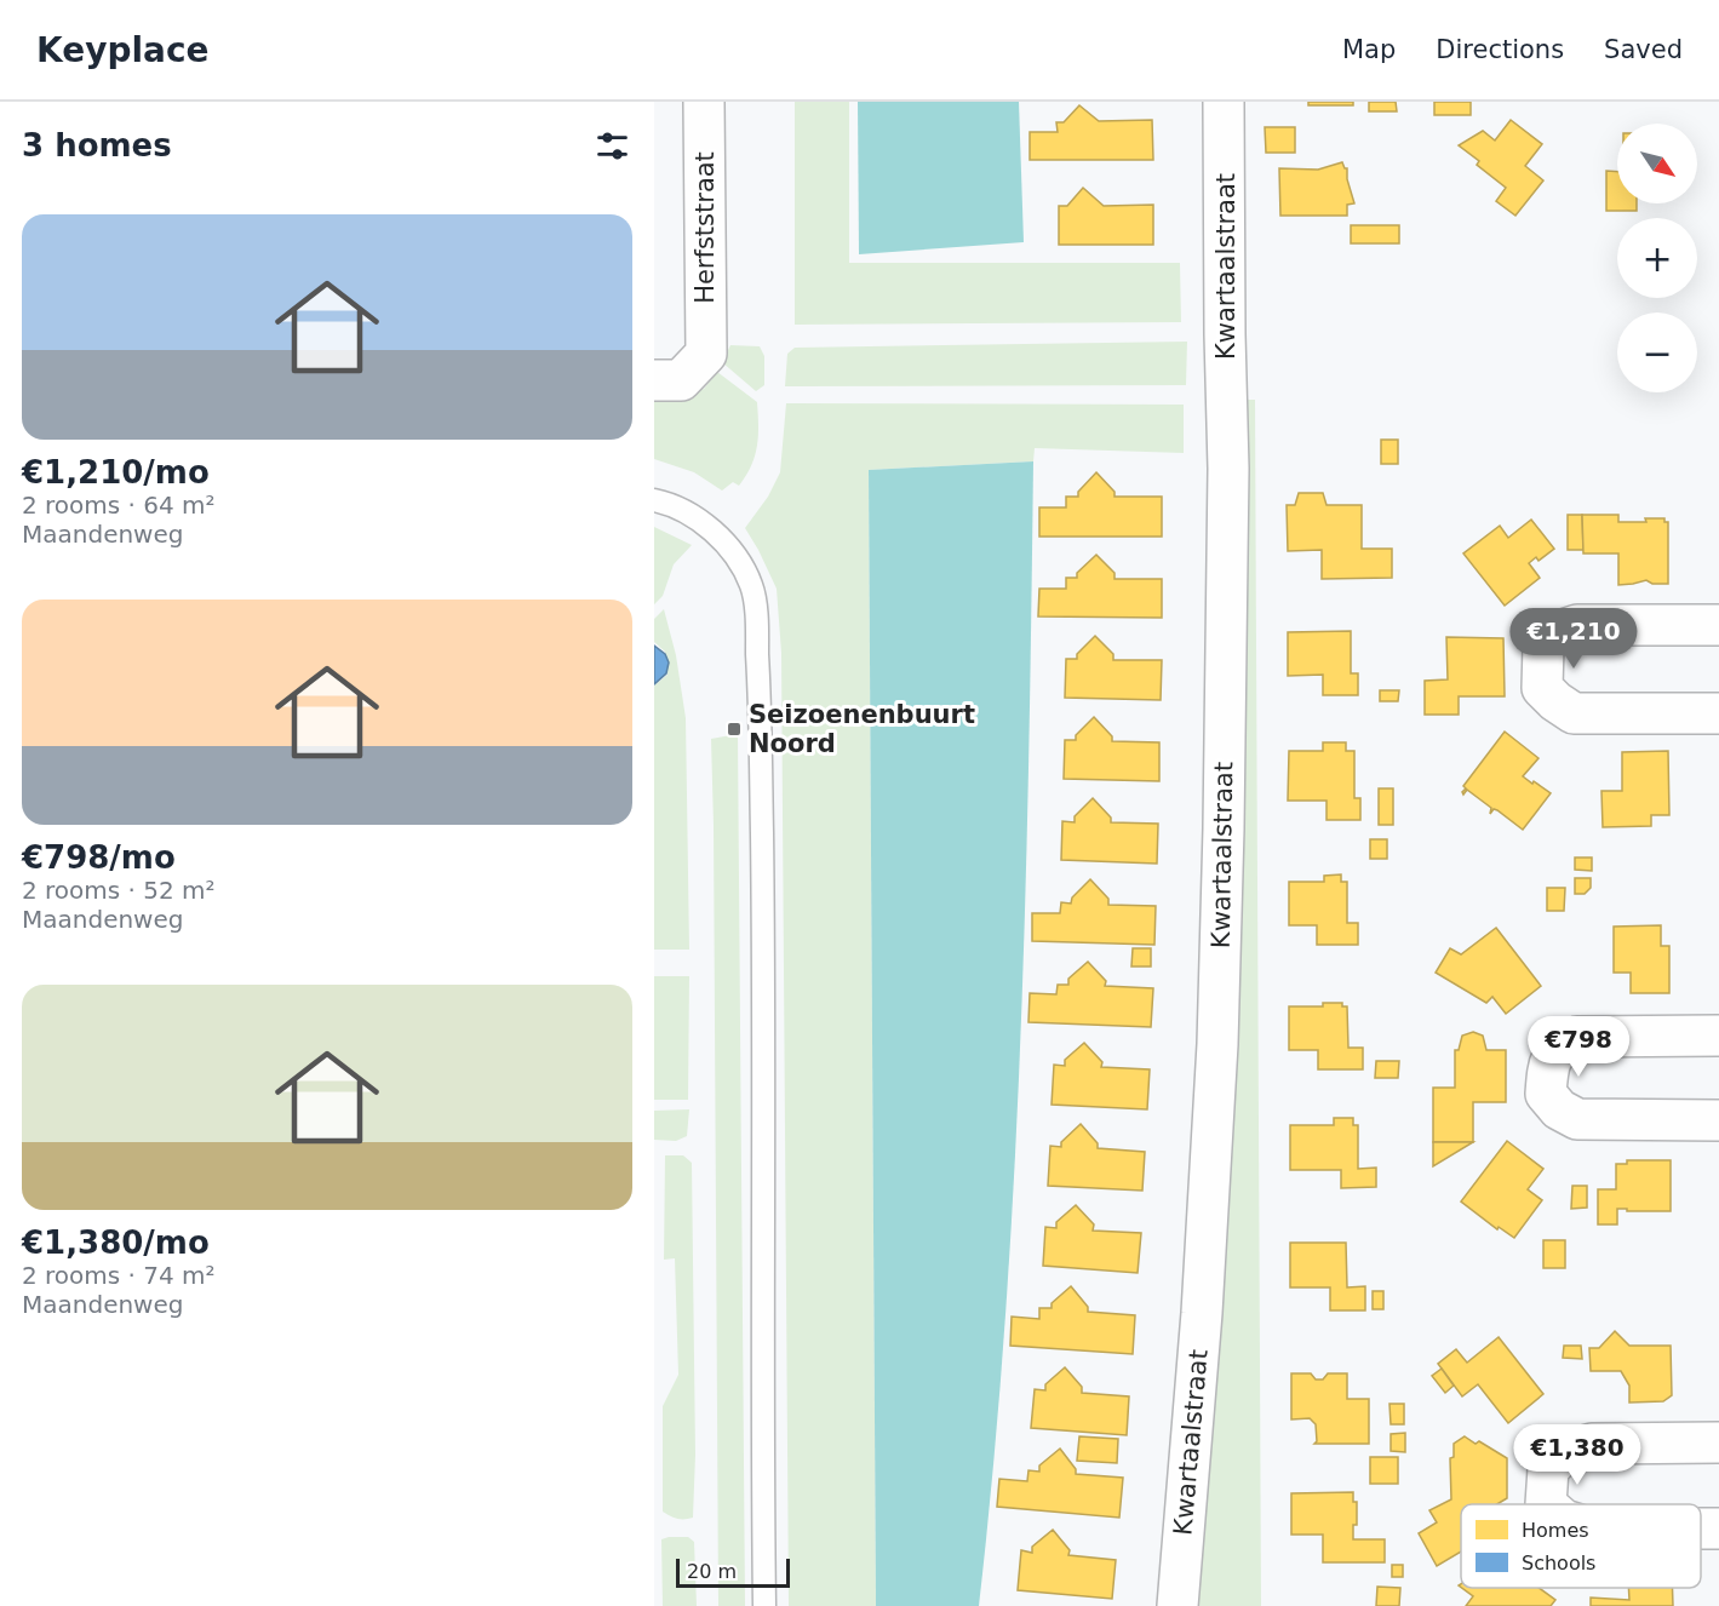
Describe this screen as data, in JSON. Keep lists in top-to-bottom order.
{
  "streets": {
    "street": ["Herfststraat", "Kwartaalstraat"]
  },
  "places": {
    "transit": ["Seizoenenbuurt Noord"]
  },
  "legend": ["Homes", "Schools"],
  "scale_bar": "20 m",
  "north": "bottom right",
  "page": {
    "header": "Keyplace",
    "nav": ["Map", "Directions", "Saved"],
    "heading": "3 homes",
    "map_buttons": ["+", "−"],
    "list": [
      {
        "name": "€1,210/mo",
        "note": "2 rooms · 64 m² · Maandenweg"
      },
      {
        "name": "€798/mo",
        "note": "2 rooms · 52 m² · Maandenweg"
      },
      {
        "name": "€1,380/mo",
        "note": "2 rooms · 74 m² · Maandenweg"
      }
    ],
    "price": ["€1,210", "€798", "€1,380"],
    "scale": "20 m"
  }
}
